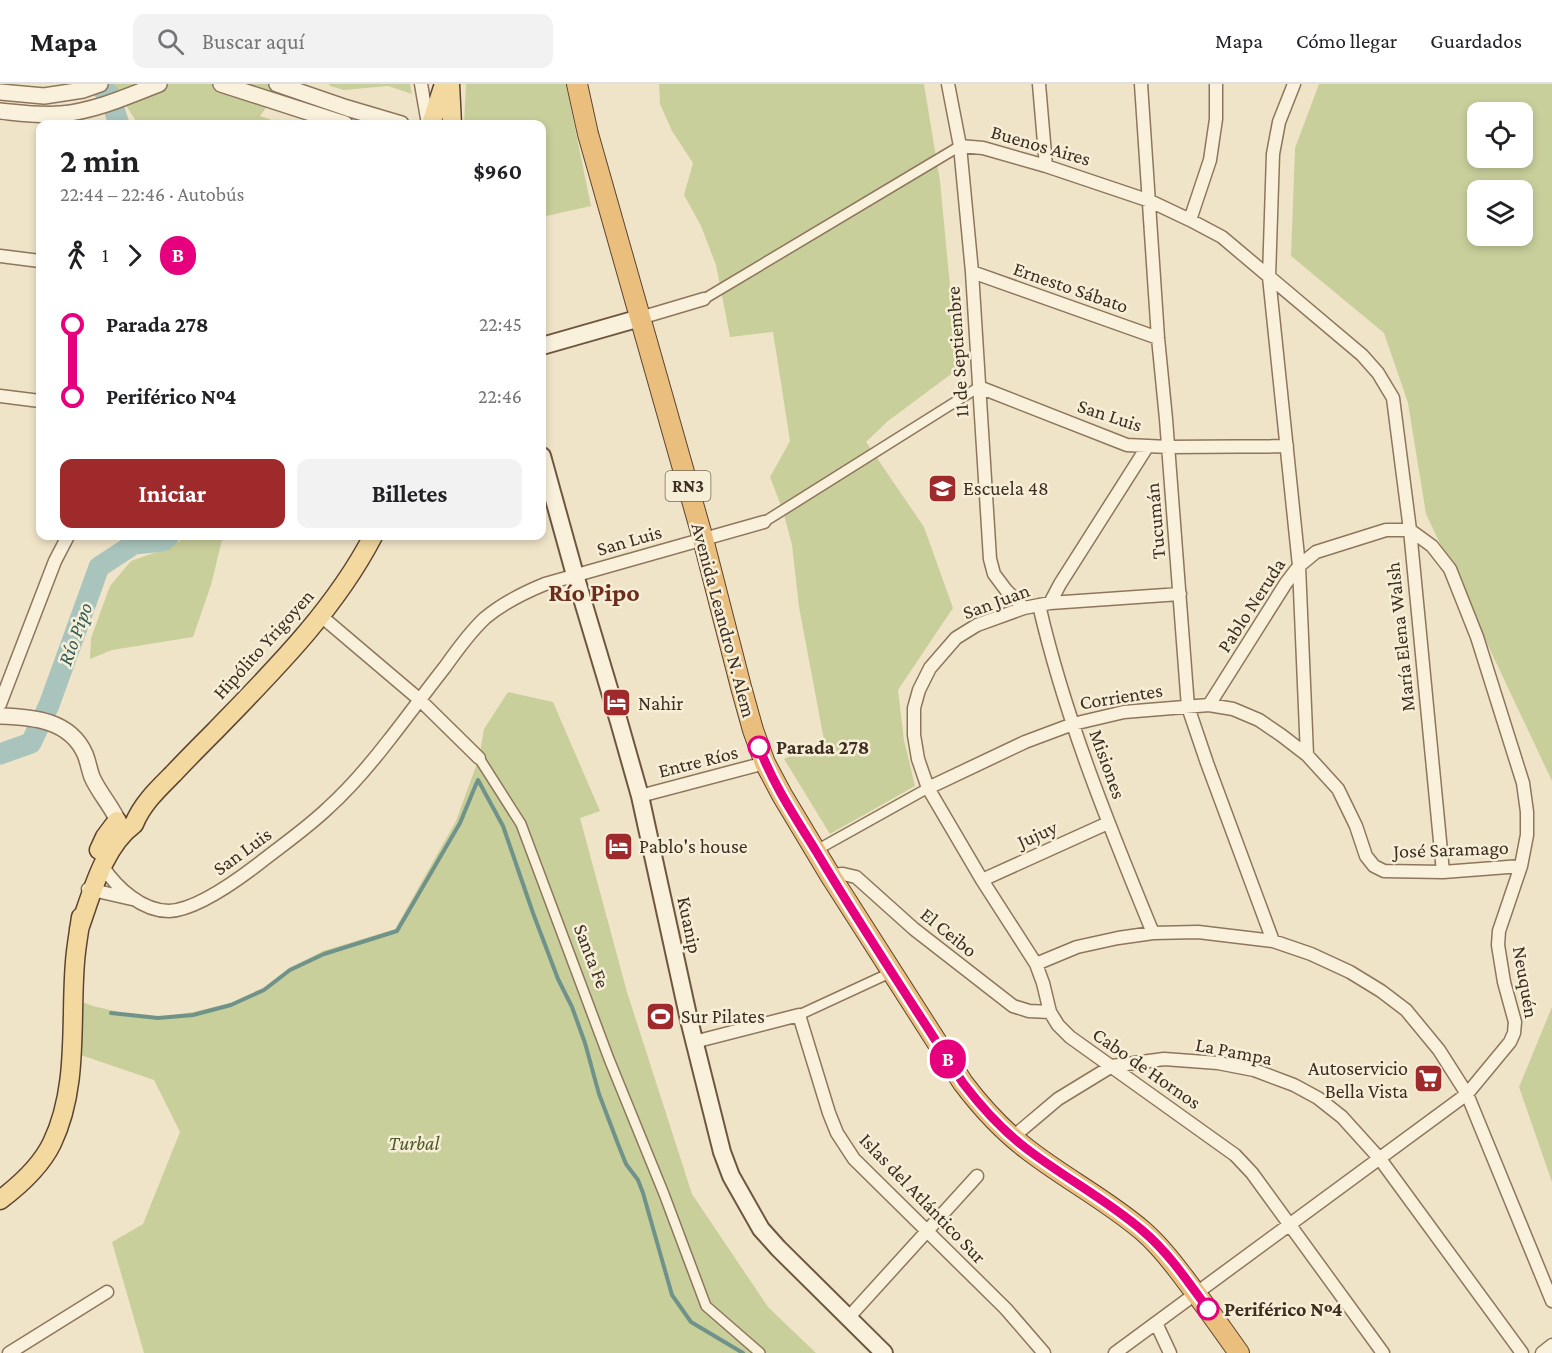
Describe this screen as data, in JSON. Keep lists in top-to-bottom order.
{
  "streets": {
    "highway": ["RN3", "Avenida Leandro N. Alem"],
    "main road": ["Buenos Aires", "Hipólito Yrigoyen", "Kuanip"],
    "street": [
      "Ernesto Sábato",
      "11 de Septiembre",
      "San Luis",
      "Tucumán",
      "San Juan",
      "Pablo Neruda",
      "María Elena Walsh",
      "Corrientes",
      "Entre Ríos",
      "Misiones",
      "Jujuy",
      "José Saramago",
      "El Ceibo",
      "Santa Fe",
      "Neuquén",
      "La Pampa",
      "Cabo de Hornos",
      "Islas del Atlántico Sur"
    ]
  },
  "crossings": [
    ["Buenos Aires", "11 de Septiembre"],
    ["Buenos Aires", "Tucumán"],
    ["Buenos Aires", "Avenida Leandro N. Alem"],
    ["Buenos Aires", "María Elena Walsh"],
    ["Ernesto Sábato", "11 de Septiembre"],
    ["Ernesto Sábato", "Tucumán"],
    ["11 de Septiembre", "San Luis"],
    ["11 de Septiembre", "San Juan"],
    ["San Luis", "Tucumán"],
    ["San Luis", "Avenida Leandro N. Alem"],
    ["San Luis", "Hipólito Yrigoyen"],
    ["San Luis", "Kuanip"],
    ["San Luis", "Santa Fe"],
    ["Tucumán", "San Juan"],
    ["Tucumán", "Corrientes"],
    ["San Juan", "Corrientes"],
    ["San Juan", "Misiones"],
    ["San Juan", "Cabo de Hornos"],
    ["Pablo Neruda", "María Elena Walsh"],
    ["Pablo Neruda", "Corrientes"],
    ["Pablo Neruda", "Neuquén"],
    ["Avenida Leandro N. Alem", "Corrientes"],
    ["Avenida Leandro N. Alem", "Entre Ríos"],
    ["Avenida Leandro N. Alem", "El Ceibo"],
    ["Avenida Leandro N. Alem", "Neuquén"],
    ["Avenida Leandro N. Alem", "La Pampa"],
    ["María Elena Walsh", "José Saramago"],
    ["María Elena Walsh", "Neuquén"],
    ["Hipólito Yrigoyen", "Santa Fe"],
    ["Corrientes", "Misiones"],
    ["Corrientes", "José Saramago"],
    ["Corrientes", "Cabo de Hornos"],
    ["Entre Ríos", "Kuanip"],
    ["Misiones", "Jujuy"],
    ["Jujuy", "Cabo de Hornos"],
    ["José Saramago", "Neuquén"],
    ["El Ceibo", "Cabo de Hornos"],
    ["Neuquén", "La Pampa"],
    ["Neuquén", "Cabo de Hornos"],
    ["La Pampa", "Cabo de Hornos"]
  ],
  "districts": ["Río Pipo"],
  "water": ["Río Pipo"],
  "parks": ["Turbal"],
  "places": {
    "school or university": ["Escuela 48"],
    "hotel": ["Nahir", "Pablo's house"],
    "other": ["Parada 278", "Periférico Nº4"],
    "sports": ["Sur Pilates"],
    "supermarket": ["Autoservicio Bella Vista"]
  },
  "lines": ["bus line B"],
  "page": {
    "header": "Mapa",
    "search": "Buscar aquí",
    "nav": ["Mapa", "Cómo llegar", "Guardados"],
    "on_map": "B",
    "heading": ["2 min", "22:44 – 22:46 · Autobús", "$960"],
    "legs": ["1", "B"],
    "list": [
      {
        "name": "Parada 278",
        "value": "22:45"
      },
      {
        "name": "Periférico Nº4",
        "value": "22:46"
      }
    ],
    "buttons": ["Iniciar", "Billetes"]
  }
}
